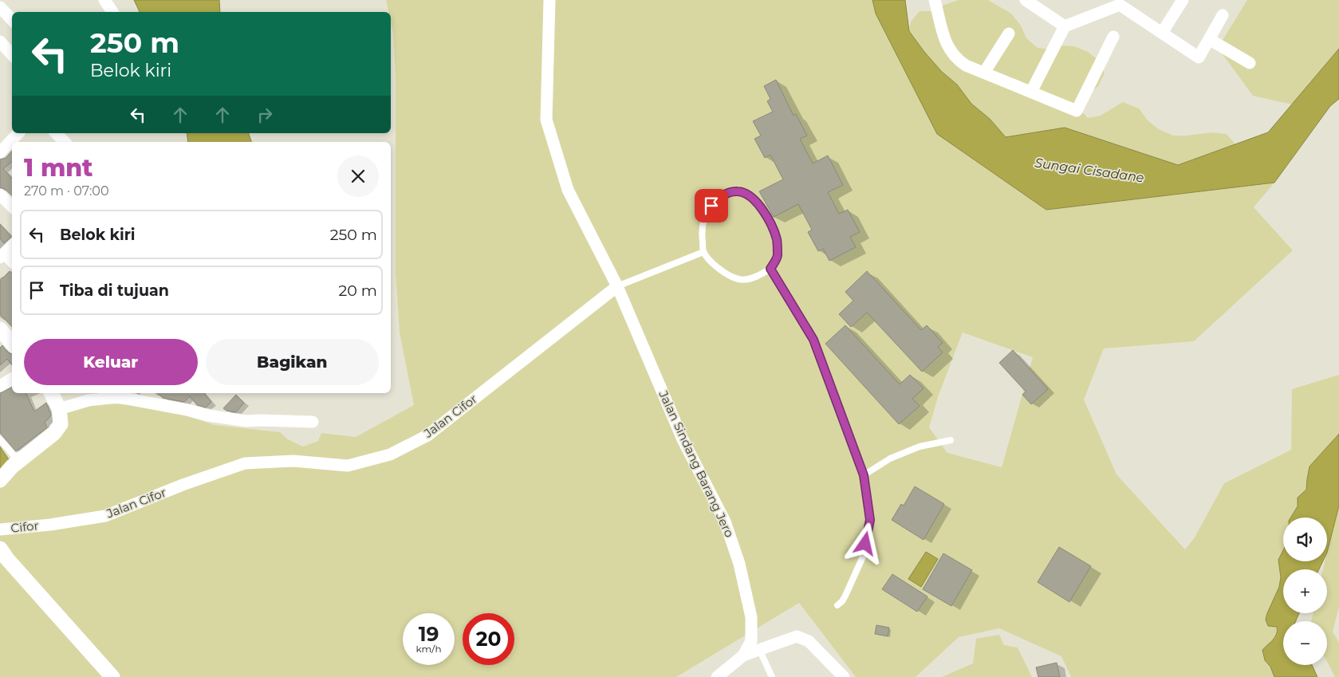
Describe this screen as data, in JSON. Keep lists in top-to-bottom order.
{
  "streets": {
    "street": ["Jalan Cifor", "Jalan Sindang Barang Jero", "Cifor"]
  },
  "crossings": [
    ["Jalan Cifor", "Jalan Sindang Barang Jero"],
    ["Jalan Cifor", "Cifor"]
  ],
  "water": ["Sungai Cisadane"],
  "page": {
    "turn": ["250 m", "Belok kiri"],
    "heading": ["1 mnt", "270 m · 07:00"],
    "list": [
      {
        "name": "Belok kiri",
        "value": "250 m"
      },
      {
        "name": "Tiba di tujuan",
        "value": "20 m"
      }
    ],
    "buttons": ["Keluar", "Bagikan"],
    "map_buttons": ["+", "−"],
    "speed": "19 km/h",
    "limit": "20"
  }
}
